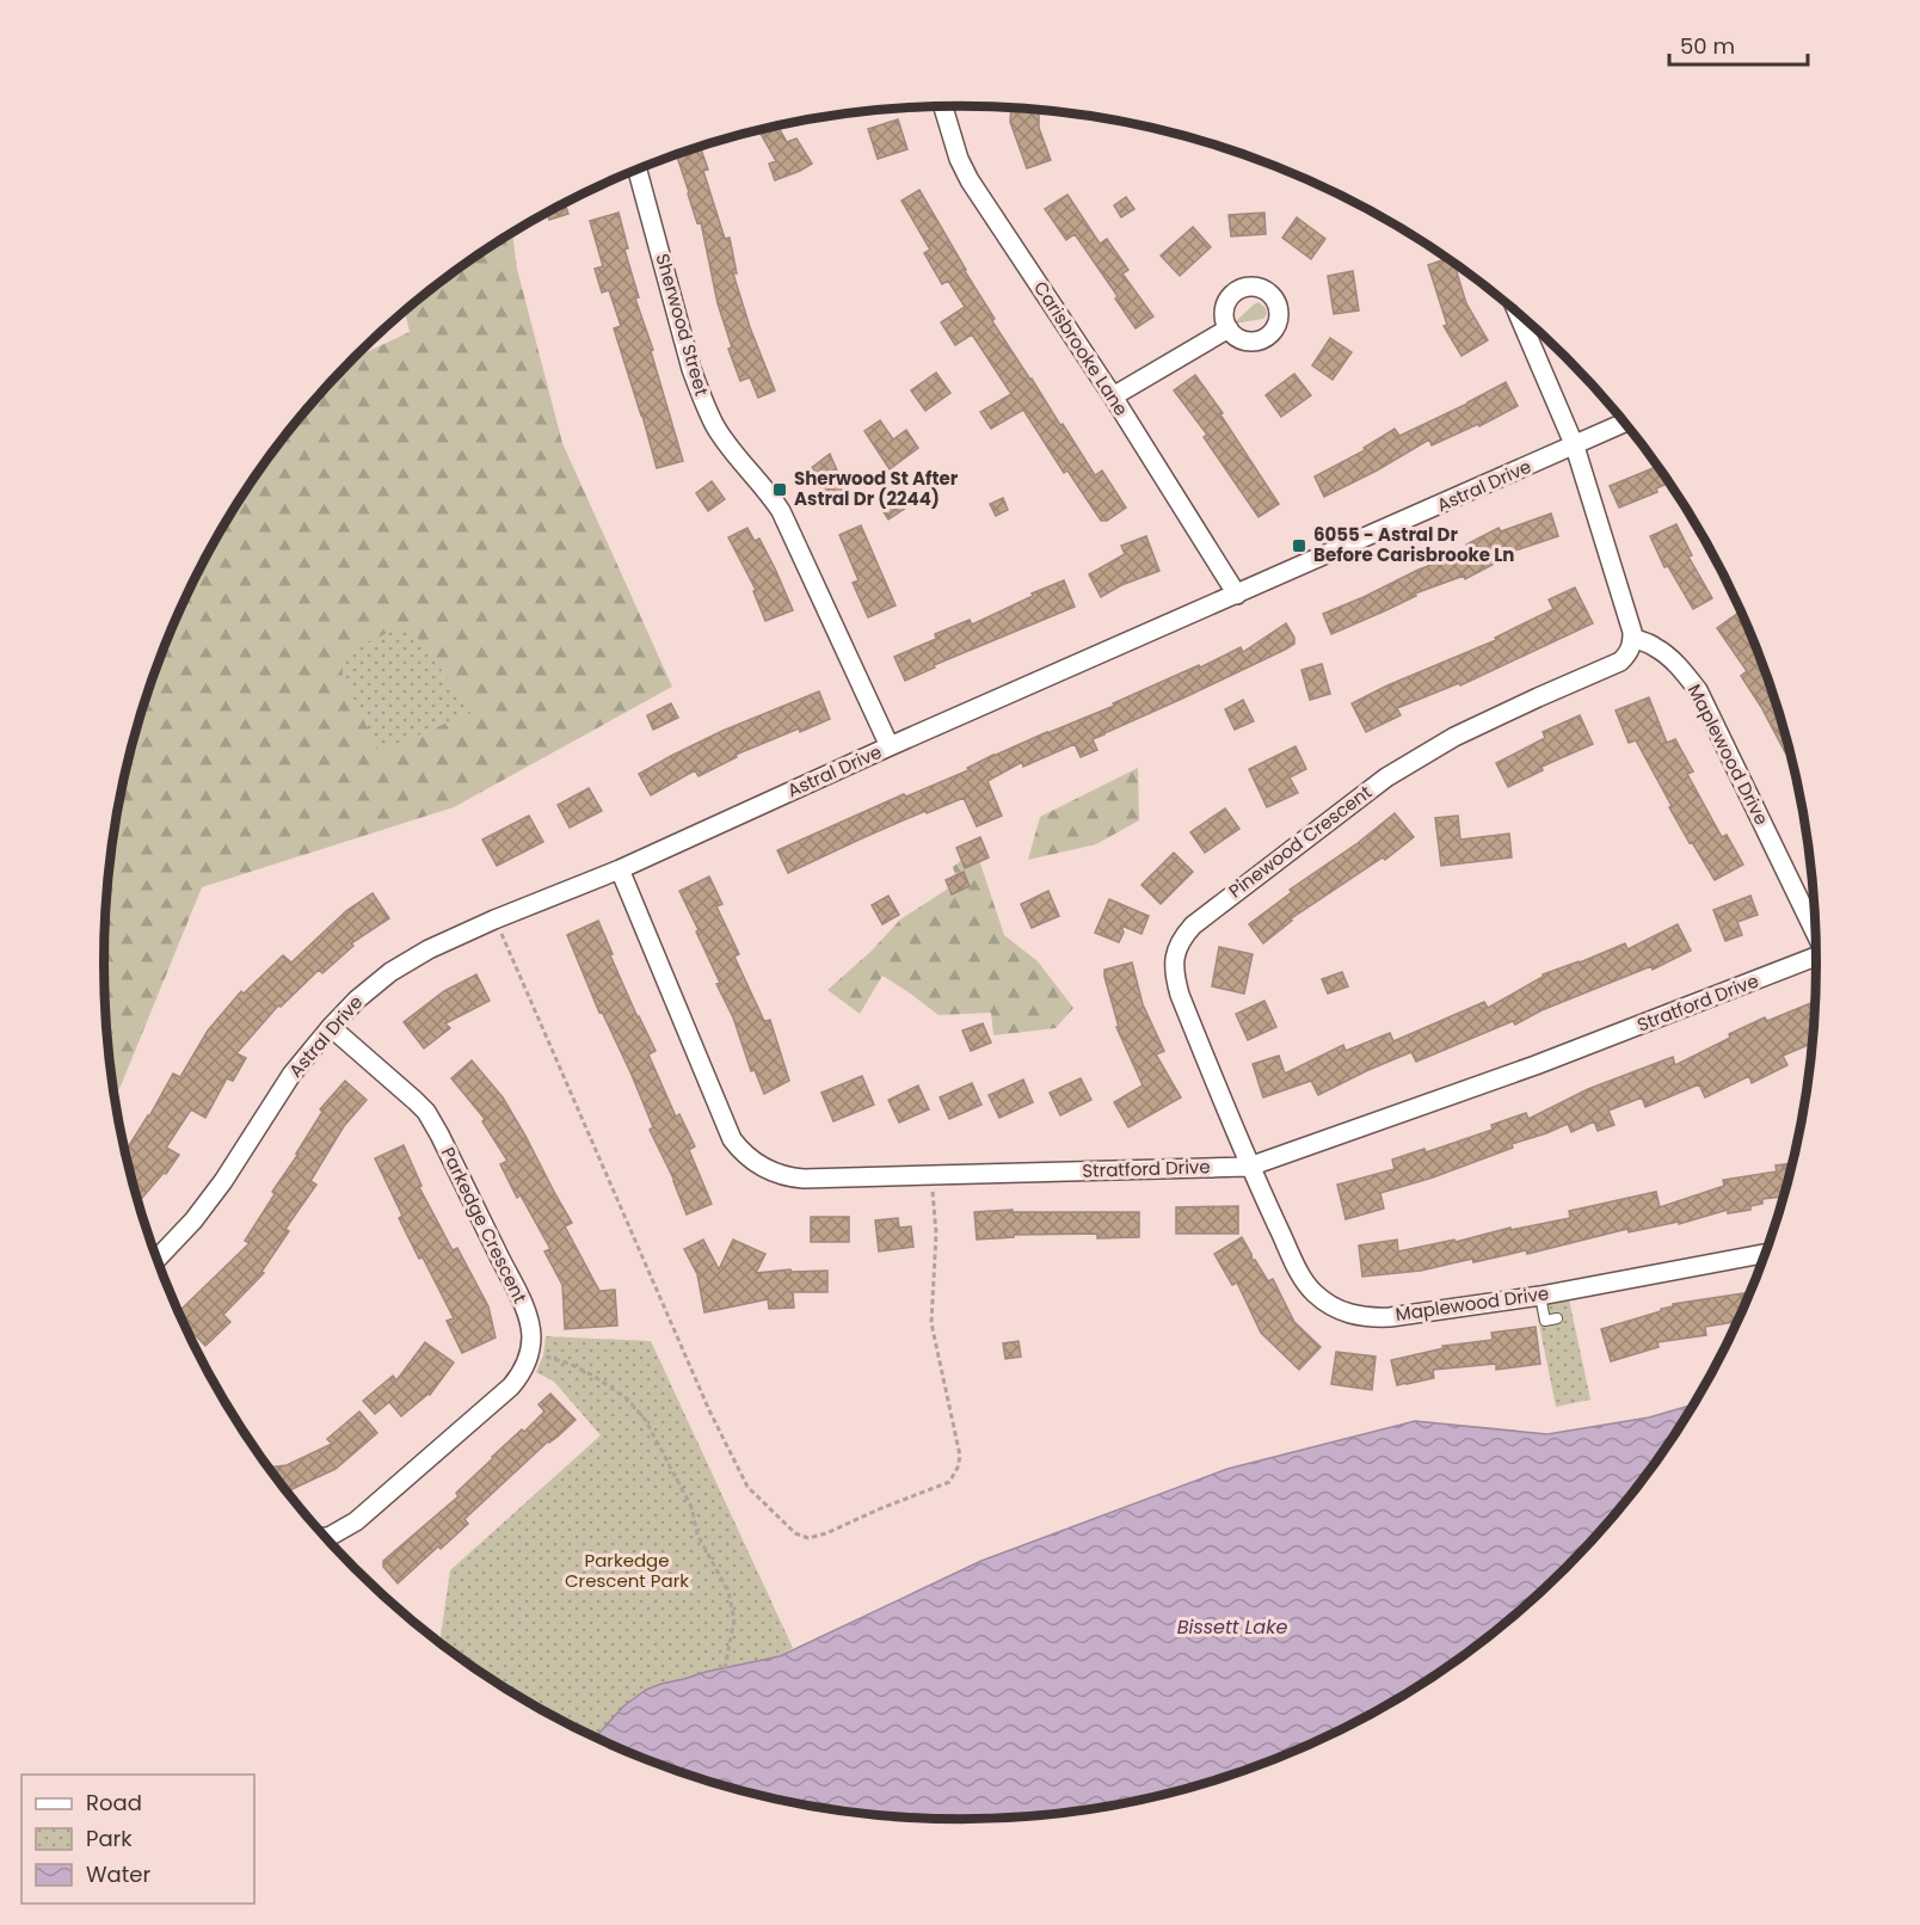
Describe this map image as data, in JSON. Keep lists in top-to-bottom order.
{
  "streets": {
    "street": [
      "Sherwood Street",
      "Carisbrooke Lane",
      "Astral Drive",
      "Maplewood Drive",
      "Pinewood Crescent",
      "Stratford Drive",
      "Parkedge Crescent"
    ]
  },
  "crossings": [
    ["Sherwood Street", "Astral Drive"],
    ["Carisbrooke Lane", "Astral Drive"],
    ["Astral Drive", "Stratford Drive"],
    ["Astral Drive", "Parkedge Crescent"],
    ["Maplewood Drive", "Pinewood Crescent"],
    ["Maplewood Drive", "Stratford Drive"],
    ["Pinewood Crescent", "Stratford Drive"]
  ],
  "water": ["Bissett Lake"],
  "parks": ["Parkedge Crescent Park"],
  "places": {
    "transit": ["Sherwood St After Astral Dr (2244)", "6055 - Astral Dr Before Carisbrooke Ln"]
  },
  "legend": ["Road", "Park", "Water"],
  "scale_bar": "50 m"
}
